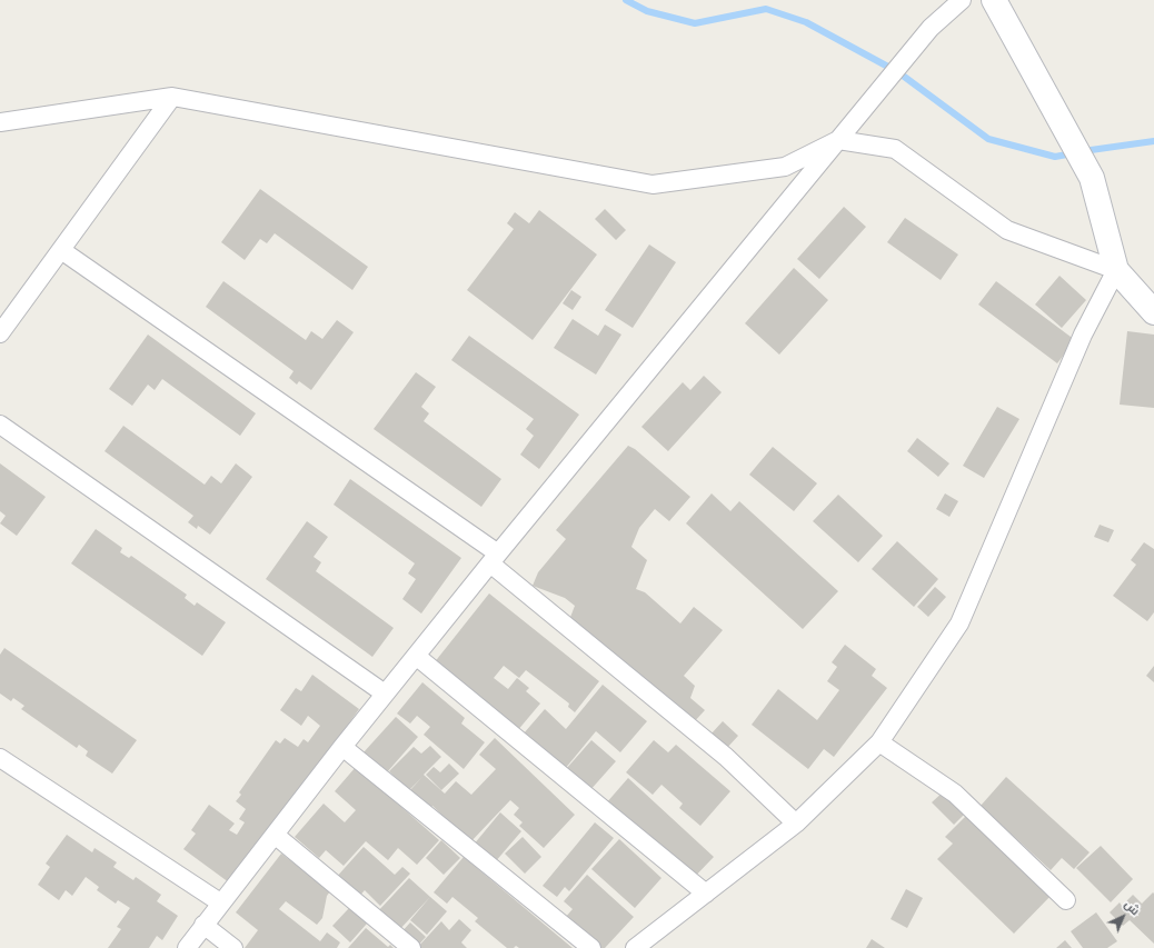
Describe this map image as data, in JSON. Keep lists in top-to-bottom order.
{
  "north": "top right"
}
